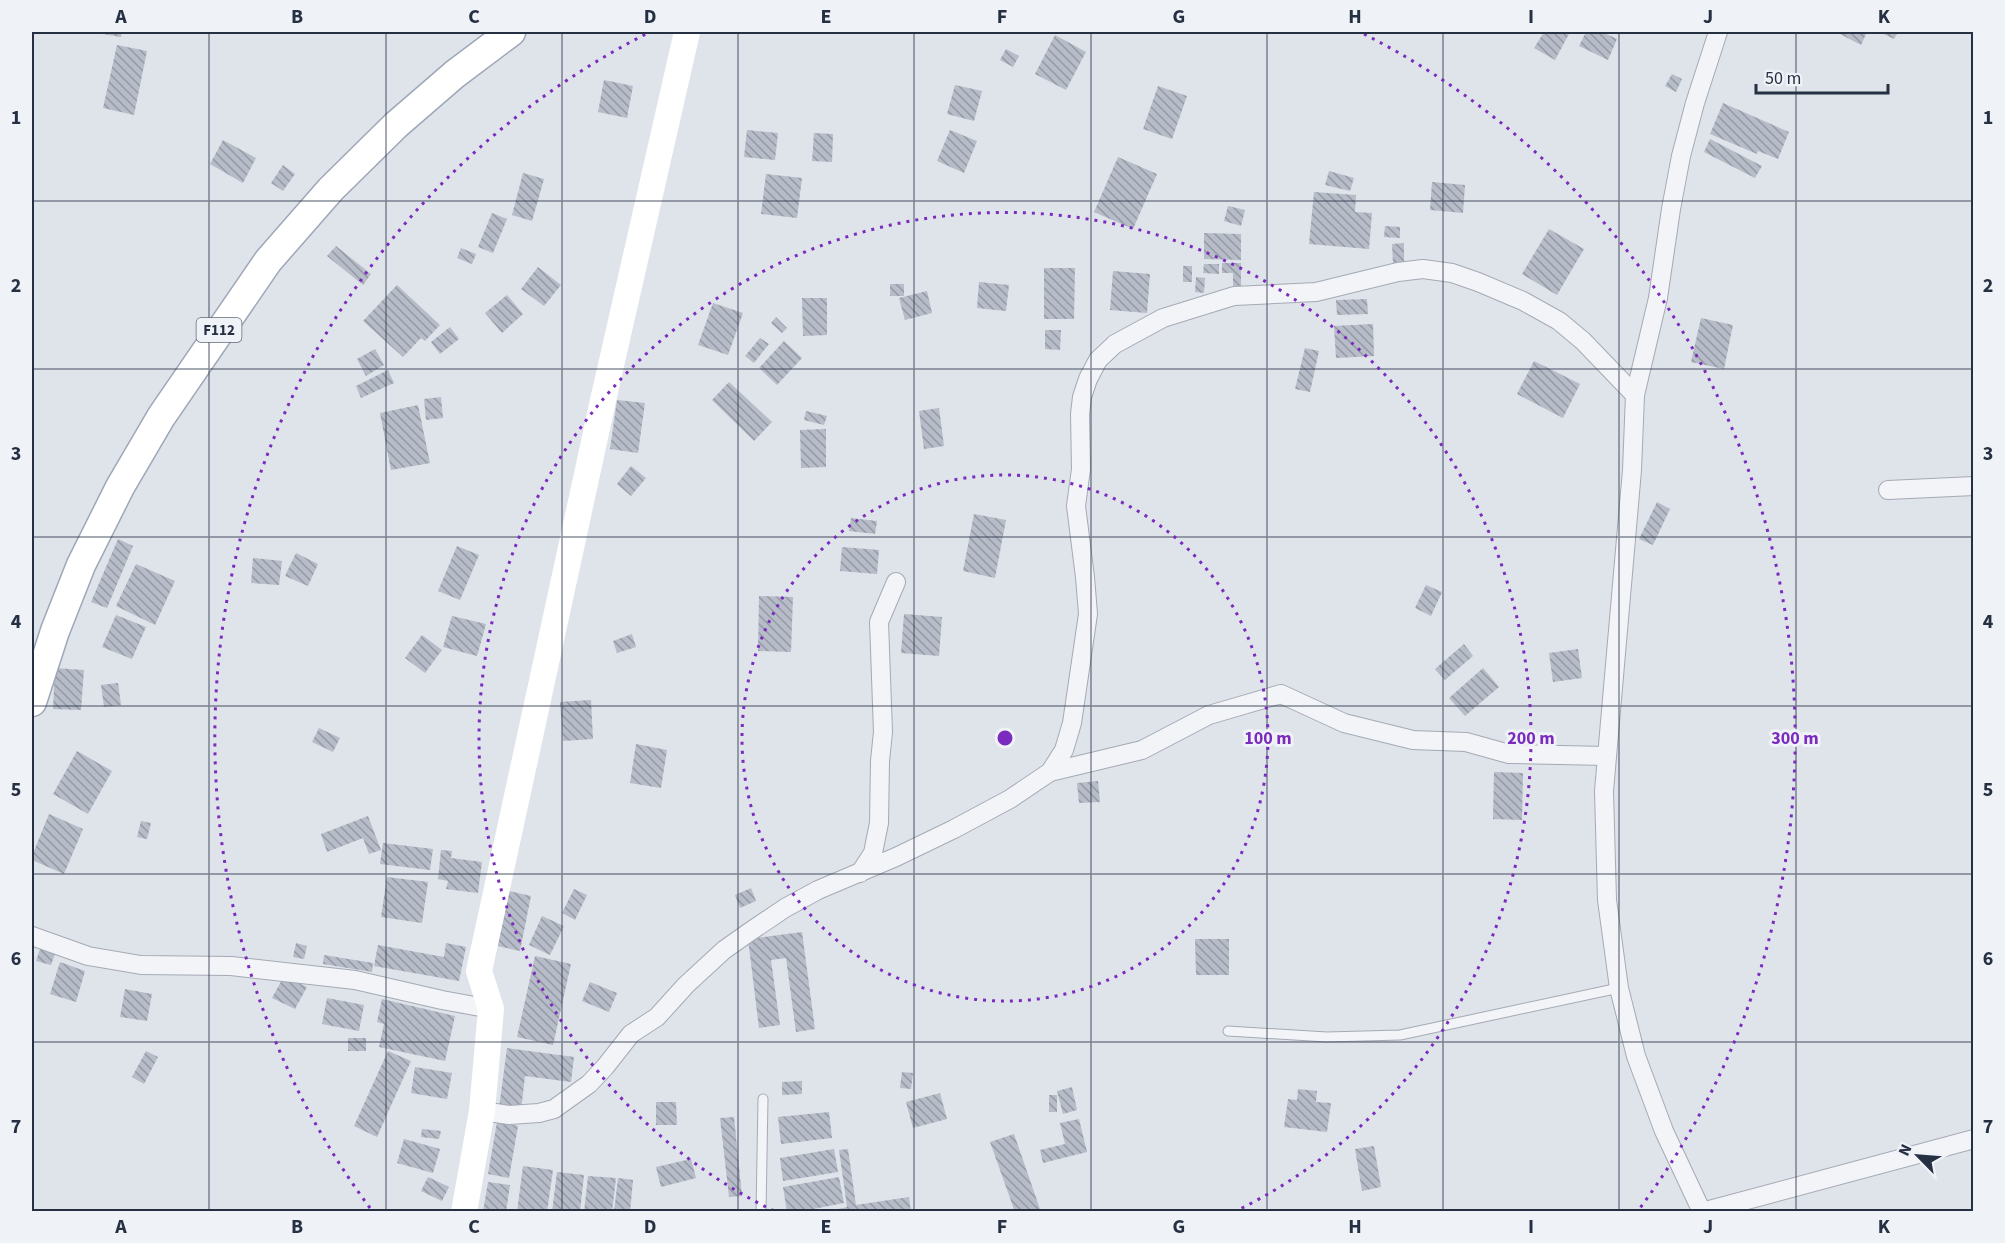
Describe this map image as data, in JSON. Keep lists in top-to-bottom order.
{
  "streets": {
    "main road": ["F112"]
  },
  "scale_bar": "50 m",
  "north": "top left",
  "grid": {
    "columns": [
      "A",
      "B",
      "C",
      "D",
      "E",
      "F",
      "G",
      "H",
      "I",
      "J",
      "K"
    ],
    "rows": [
      "1",
      "2",
      "3",
      "4",
      "5",
      "6",
      "7"
    ]
  },
  "rings": ["100 m", "200 m", "300 m"]
}
